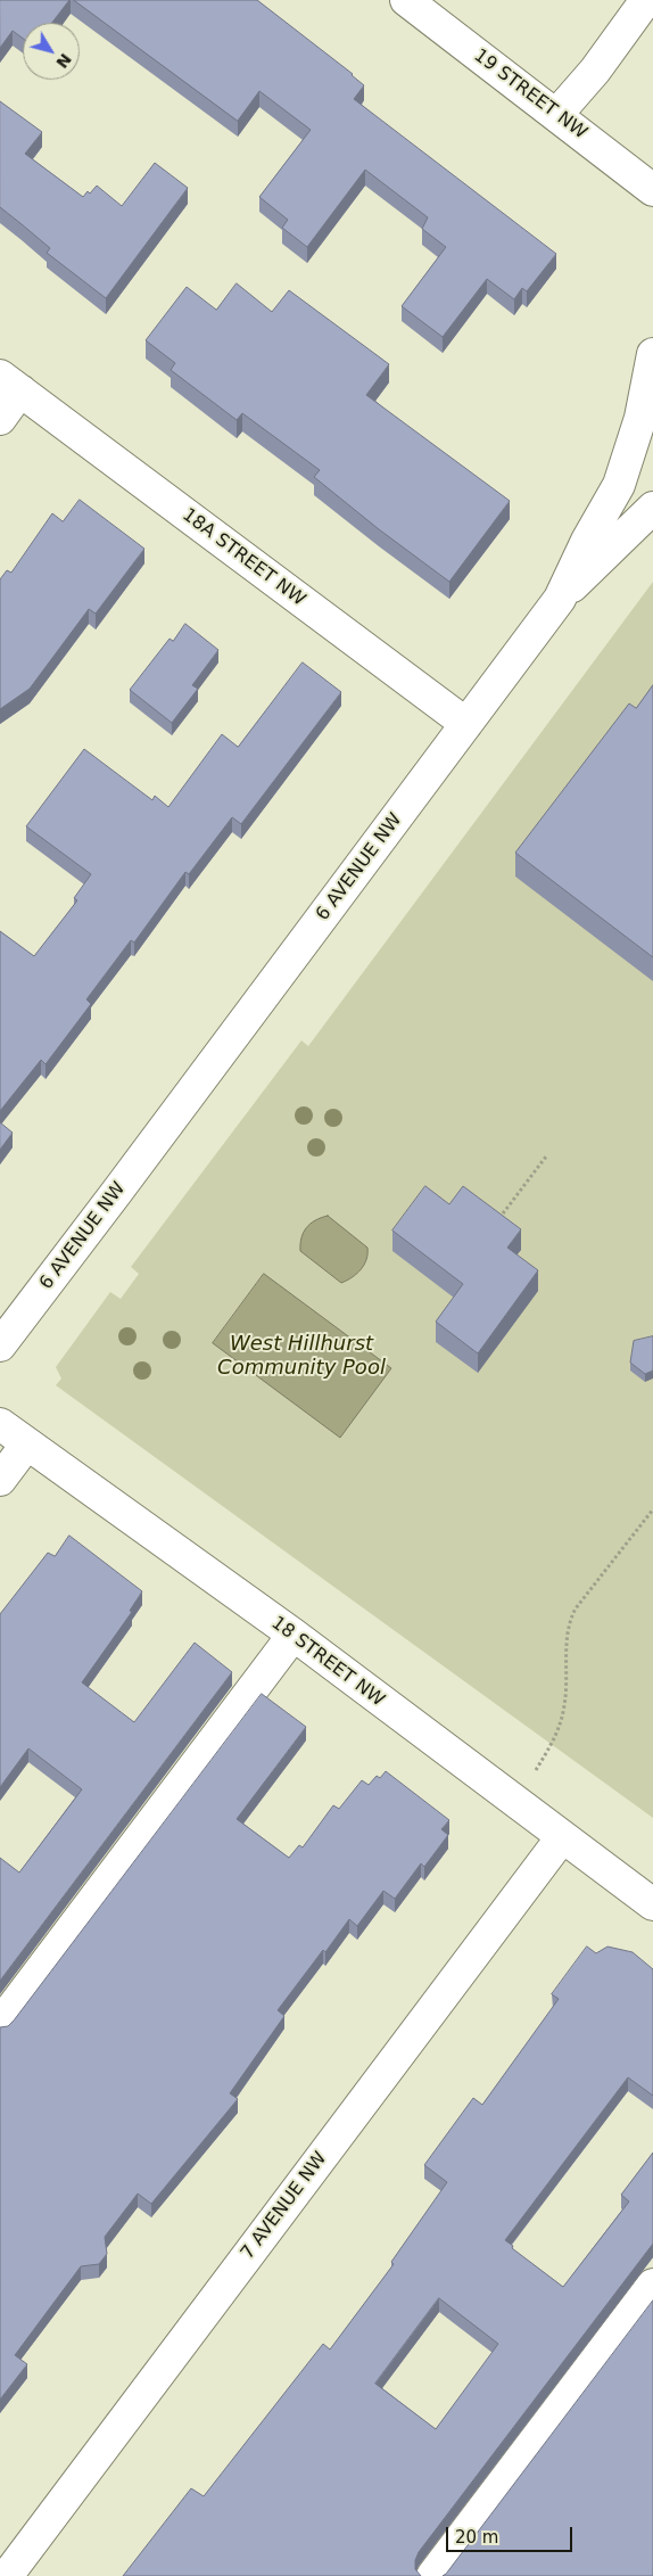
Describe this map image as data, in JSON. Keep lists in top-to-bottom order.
{
  "streets": {
    "street": [
      "19 STREET NW",
      "18A STREET NW",
      "6 AVENUE NW",
      "18 STREET NW",
      "7 AVENUE NW"
    ]
  },
  "crossings": [
    ["18A STREET NW", "6 AVENUE NW"],
    ["18 STREET NW", "7 AVENUE NW"]
  ],
  "water": ["West Hillhurst Community Pool"],
  "scale_bar": "20 m",
  "north": "bottom right"
}
